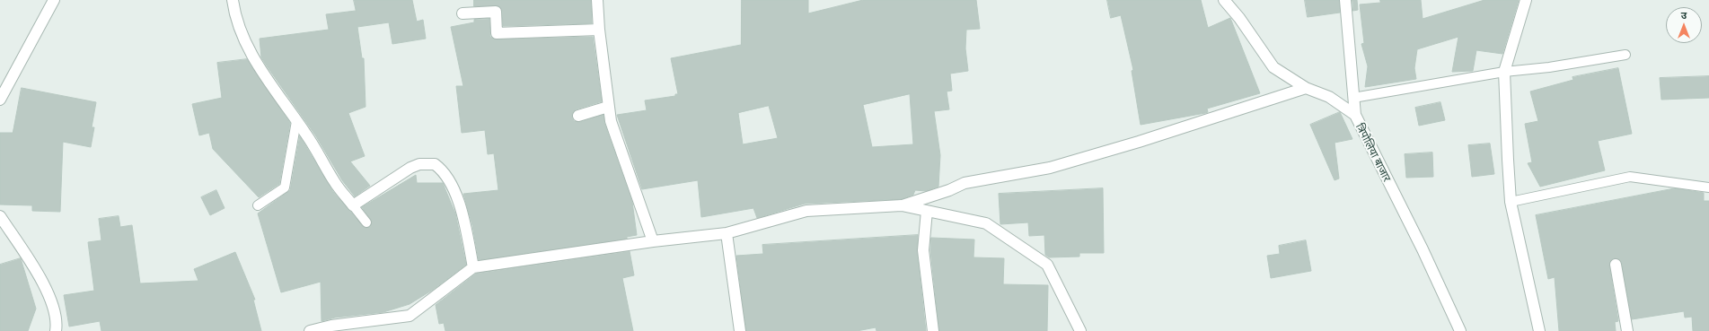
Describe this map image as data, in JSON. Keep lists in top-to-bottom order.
{
  "streets": {
    "street": ["त्रिपोलिया बाजार"]
  },
  "north": "top"
}
